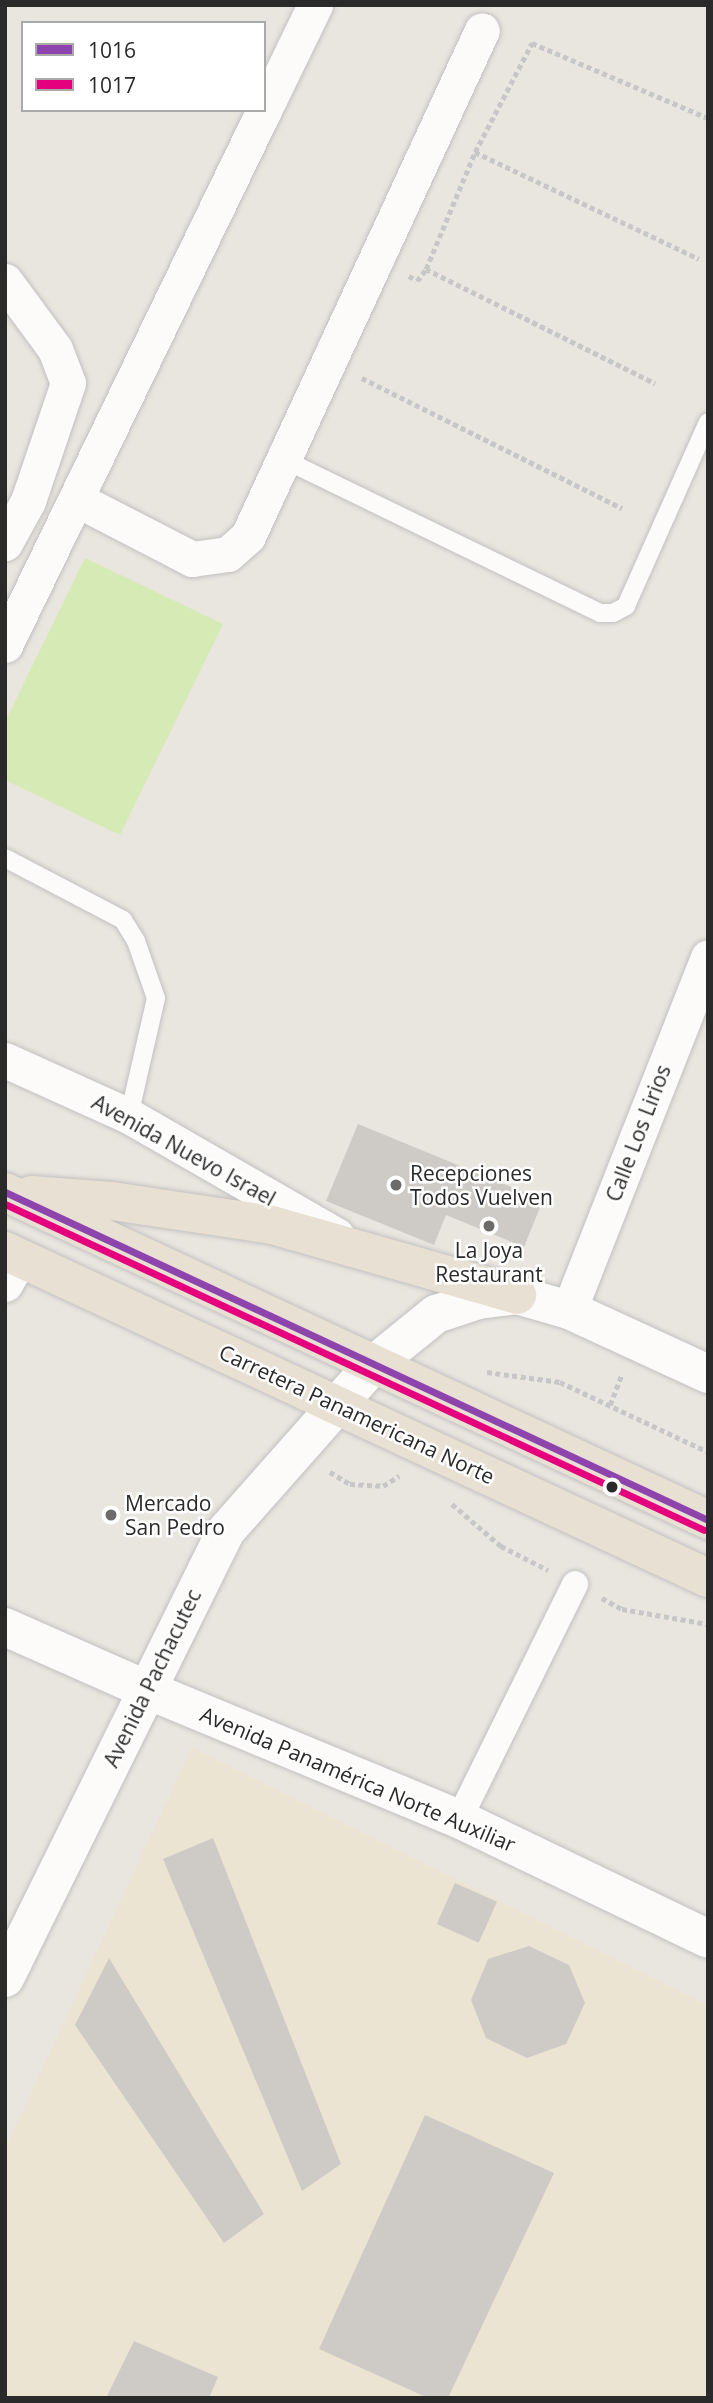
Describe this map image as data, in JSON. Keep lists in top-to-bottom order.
{
  "streets": {
    "highway": ["Carretera Panamericana Norte"],
    "main road": ["Avenida Pachacutec", "Avenida Panamérica Norte Auxiliar"],
    "street": ["Calle Los Lirios", "Avenida Nuevo Israel"]
  },
  "crossings": [
    ["Carretera Panamericana Norte", "Avenida Pachacutec"],
    ["Avenida Pachacutec", "Avenida Panamérica Norte Auxiliar"]
  ],
  "places": ["Recepciones Todos Vuelven", "La Joya Restaurant", "Mercado San Pedro"],
  "lines": ["transit line 1016", "transit line 1017"],
  "legend": ["1016", "1017"]
}
